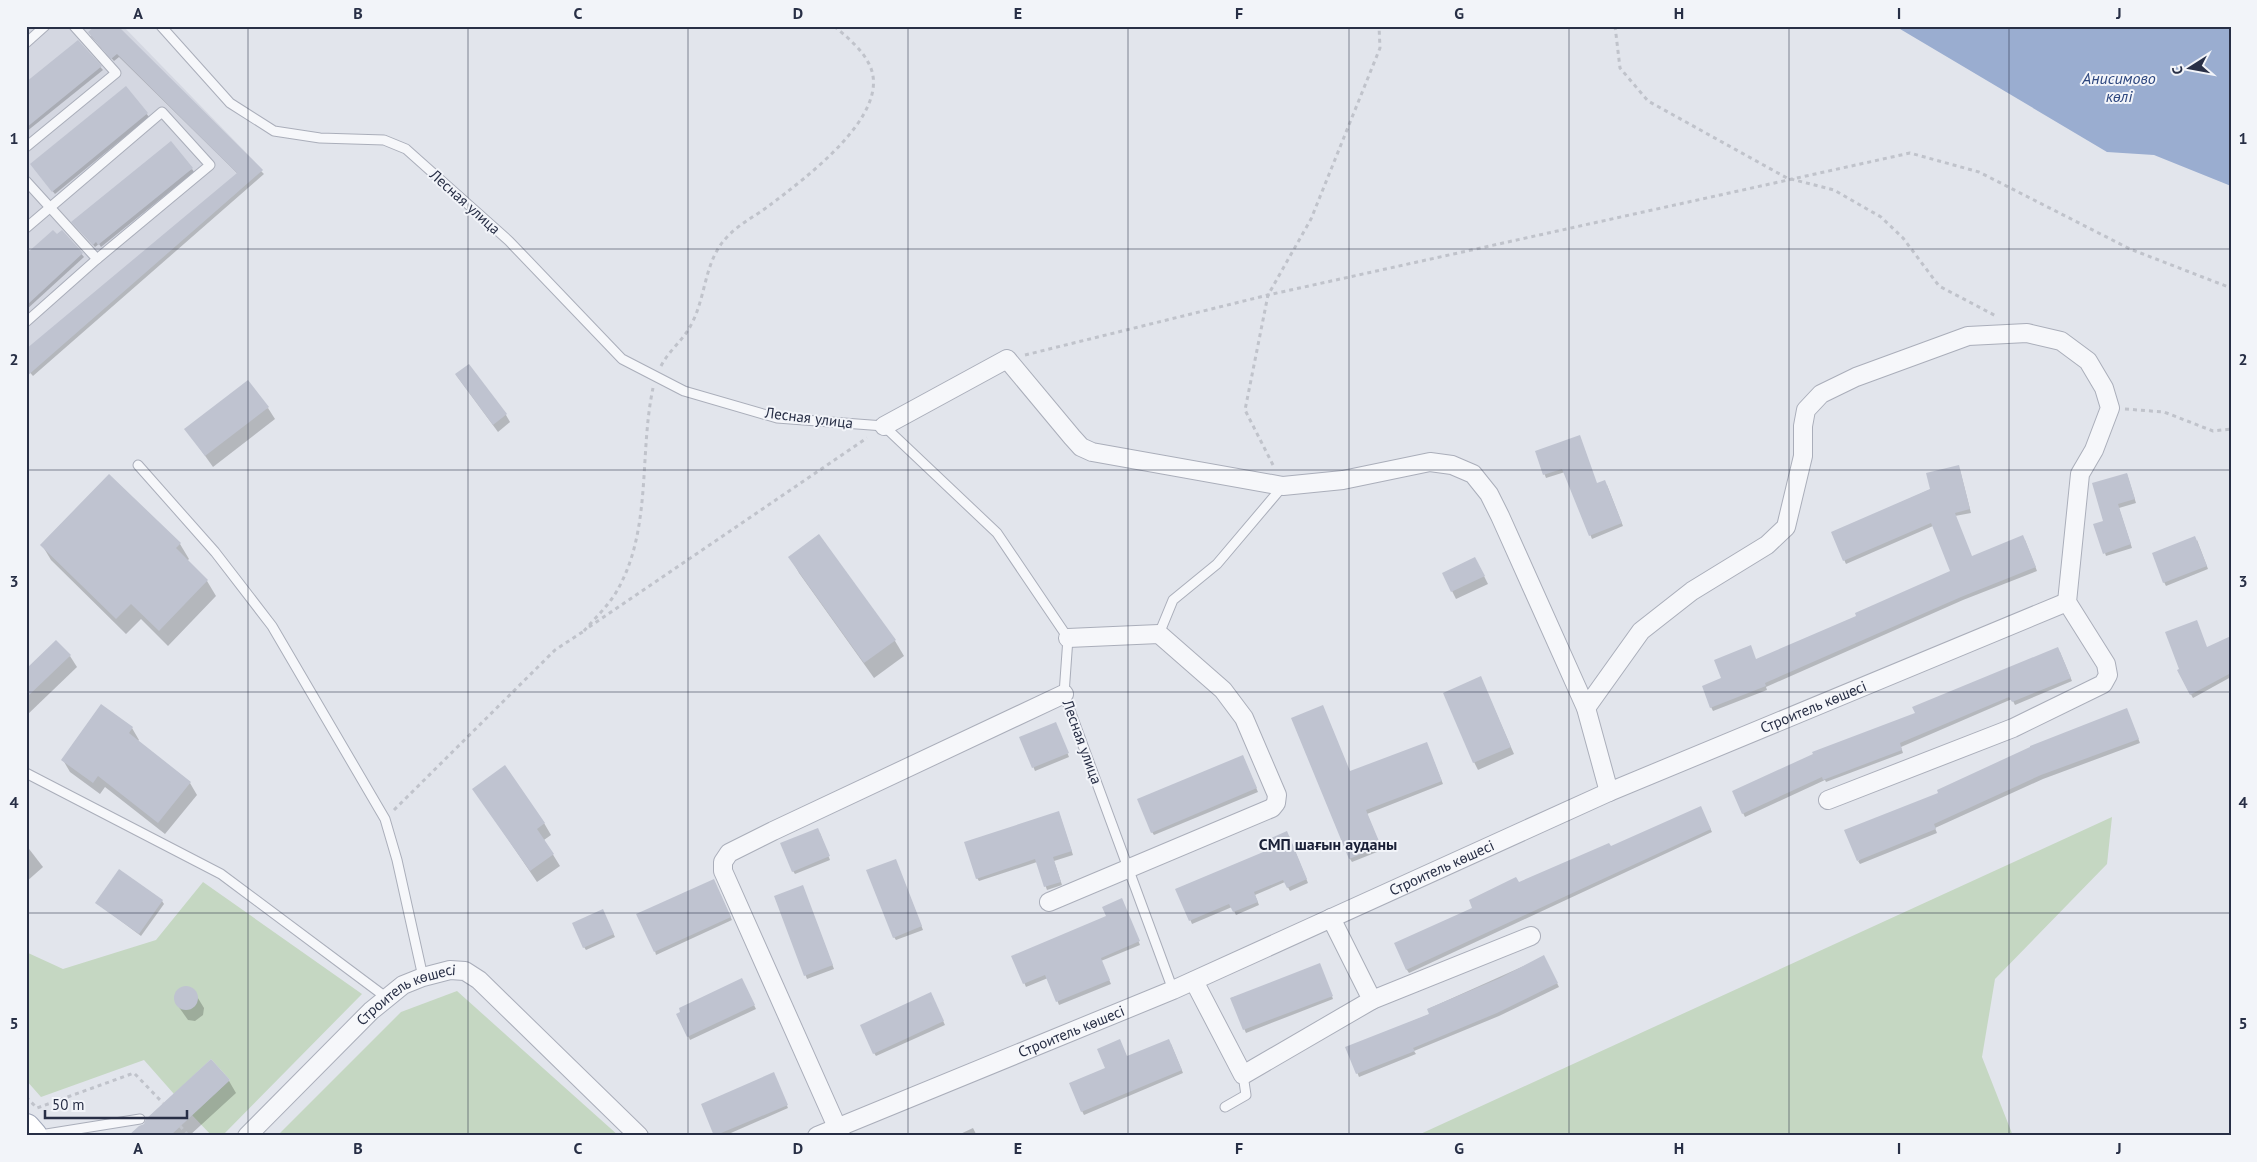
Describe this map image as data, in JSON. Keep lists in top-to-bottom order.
{
  "streets": {
    "street": ["Строитель көшесі"],
    "lane": ["Лесная улица"]
  },
  "crossings": [
    ["Лесная улица", "Строитель көшесі"]
  ],
  "districts": ["СМП шағын ауданы"],
  "water": ["Анисимово көлі"],
  "scale_bar": "50 m",
  "north": "left",
  "grid": {
    "columns": [
      "A",
      "B",
      "C",
      "D",
      "E",
      "F",
      "G",
      "H",
      "I",
      "J"
    ],
    "rows": [
      "1",
      "2",
      "3",
      "4",
      "5"
    ]
  }
}
